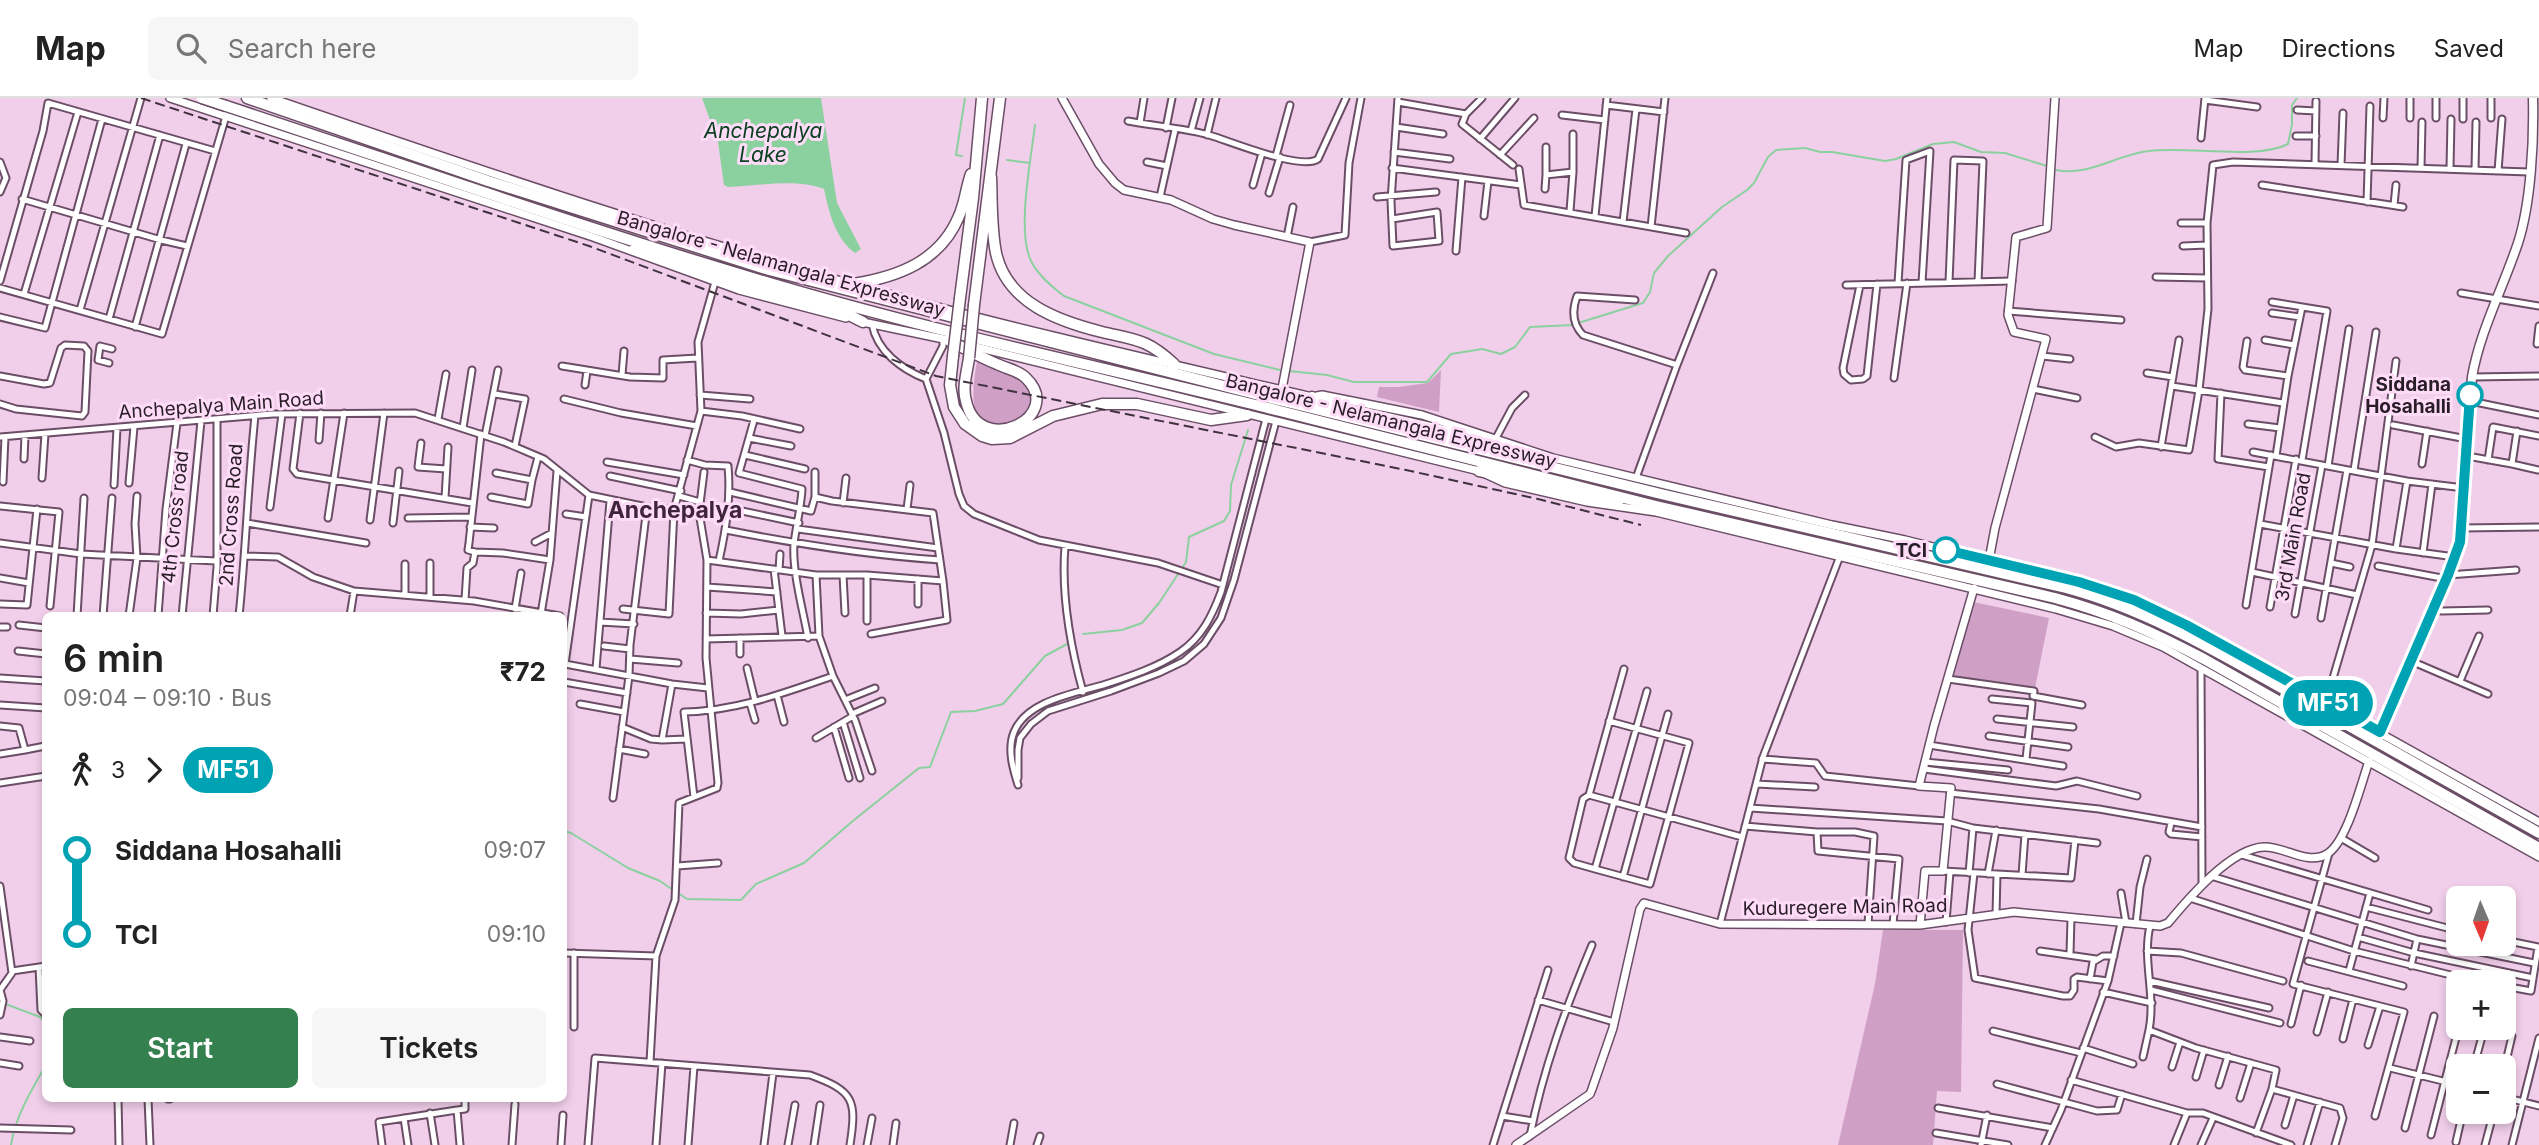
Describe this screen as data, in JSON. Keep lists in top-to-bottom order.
{
  "streets": {
    "highway": ["Bangalore - Nelamangala Expressway"],
    "street": [
      "Anchepalya Main Road",
      "2nd Cross Road",
      "4th Cross road",
      "3rd Main Road",
      "Kuduregere Main Road"
    ]
  },
  "crossings": [
    ["Anchepalya Main Road", "2nd Cross Road"],
    ["Anchepalya Main Road", "4th Cross road"]
  ],
  "districts": ["Anchepalya"],
  "water": ["Anchepalya Lake"],
  "places": ["Siddana Hosahalli", "TCI"],
  "lines": ["bus line MF51"],
  "north": "bottom",
  "page": {
    "header": "Map",
    "search": "Search here",
    "nav": ["Map", "Directions", "Saved"],
    "on_map": "MF51",
    "heading": ["6 min", "09:04 – 09:10 · Bus", "₹72"],
    "legs": ["3", "MF51"],
    "list": [
      {
        "name": "Siddana Hosahalli",
        "value": "09:07"
      },
      {
        "name": "TCI",
        "value": "09:10"
      }
    ],
    "map_buttons": ["+", "−"],
    "buttons": ["Start", "Tickets"]
  }
}
